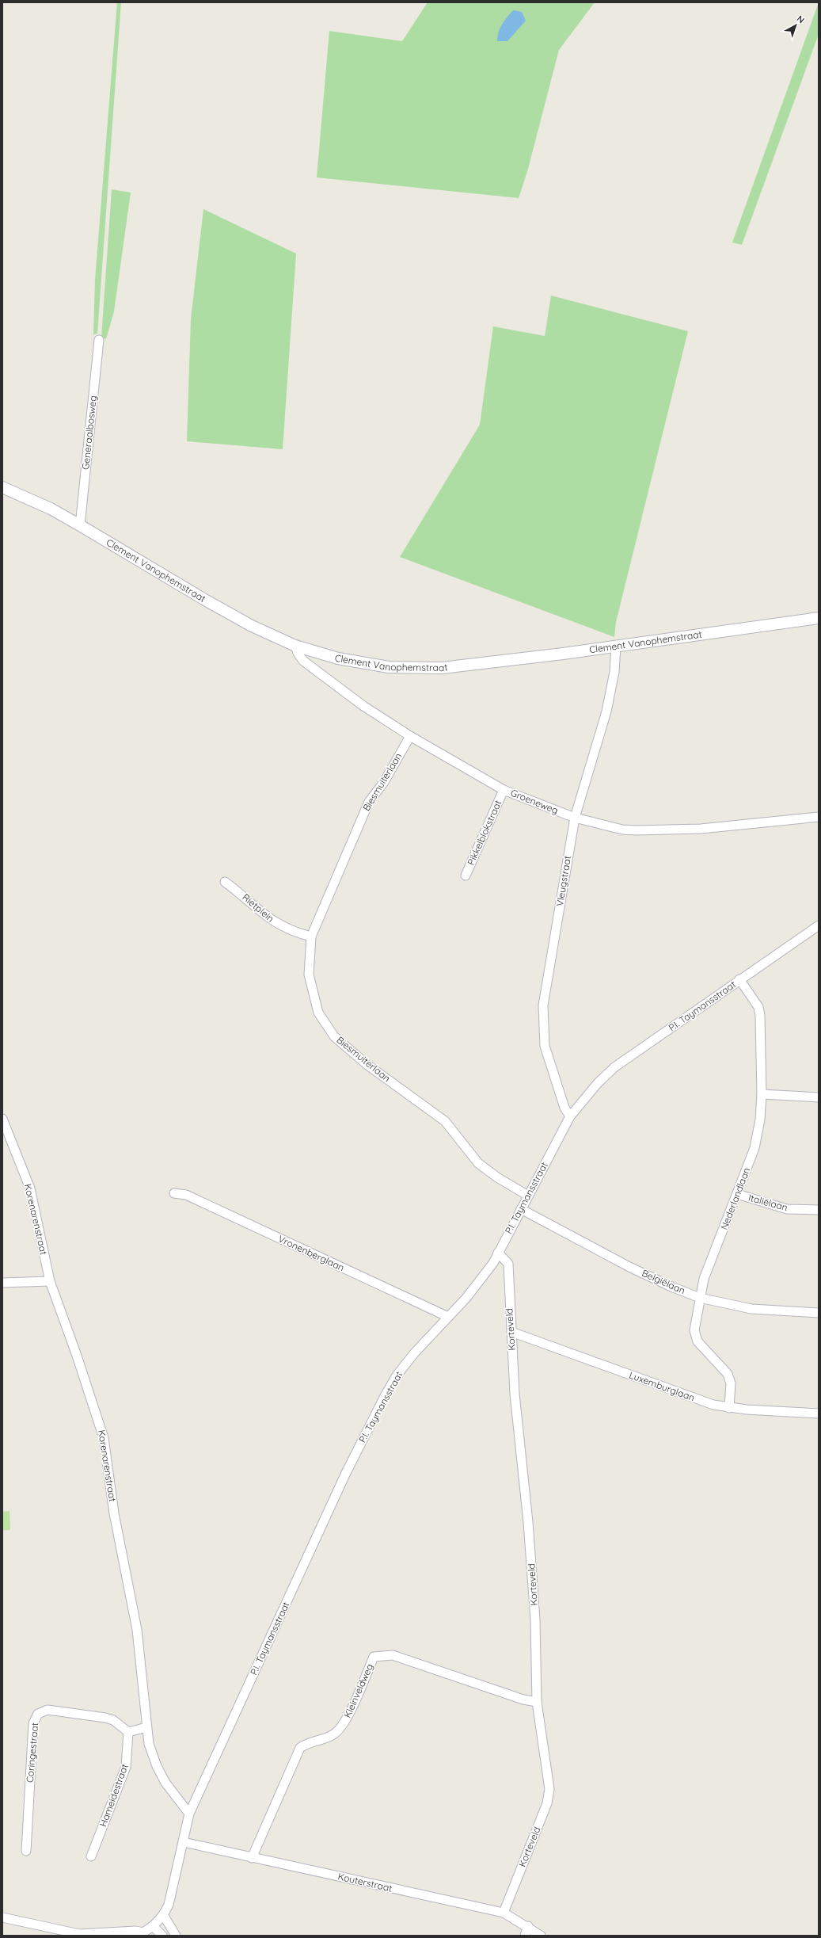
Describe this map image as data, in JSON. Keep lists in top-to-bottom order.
{
  "streets": {
    "street": [
      "Generaalbosweg",
      "Clement Vanophemstraat",
      "Biesmuiterlaan",
      "Groeneweg",
      "Pikkelblokstraat",
      "Vleugstraat",
      "Rietplein",
      "P.I. Taymansstraat",
      "Nederlandlaan",
      "Italiëlaan",
      "Korenarenstraat",
      "Vronenberglaan",
      "Belgiëlaan",
      "Korteveld",
      "Luxemburglaan",
      "Kleinveldweg",
      "Coringestraat",
      "Hameidestraat",
      "Kouterstraat"
    ]
  },
  "crossings": [
    ["Generaalbosweg", "Clement Vanophemstraat"],
    ["Clement Vanophemstraat", "Groeneweg"],
    ["Clement Vanophemstraat", "Vleugstraat"],
    ["Biesmuiterlaan", "Groeneweg"],
    ["Biesmuiterlaan", "Rietplein"],
    ["Biesmuiterlaan", "P.I. Taymansstraat"],
    ["Groeneweg", "Pikkelblokstraat"],
    ["Groeneweg", "Vleugstraat"],
    ["Vleugstraat", "P.I. Taymansstraat"],
    ["P.I. Taymansstraat", "Nederlandlaan"],
    ["P.I. Taymansstraat", "Korenarenstraat"],
    ["P.I. Taymansstraat", "Vronenberglaan"],
    ["P.I. Taymansstraat", "Belgiëlaan"],
    ["P.I. Taymansstraat", "Korteveld"],
    ["P.I. Taymansstraat", "Kouterstraat"],
    ["Nederlandlaan", "Italiëlaan"],
    ["Nederlandlaan", "Belgiëlaan"],
    ["Nederlandlaan", "Luxemburglaan"],
    ["Korteveld", "Luxemburglaan"],
    ["Korteveld", "Kleinveldweg"],
    ["Korteveld", "Kouterstraat"],
    ["Kleinveldweg", "Kouterstraat"],
    ["Coringestraat", "Hameidestraat"]
  ],
  "north": "top right"
}
